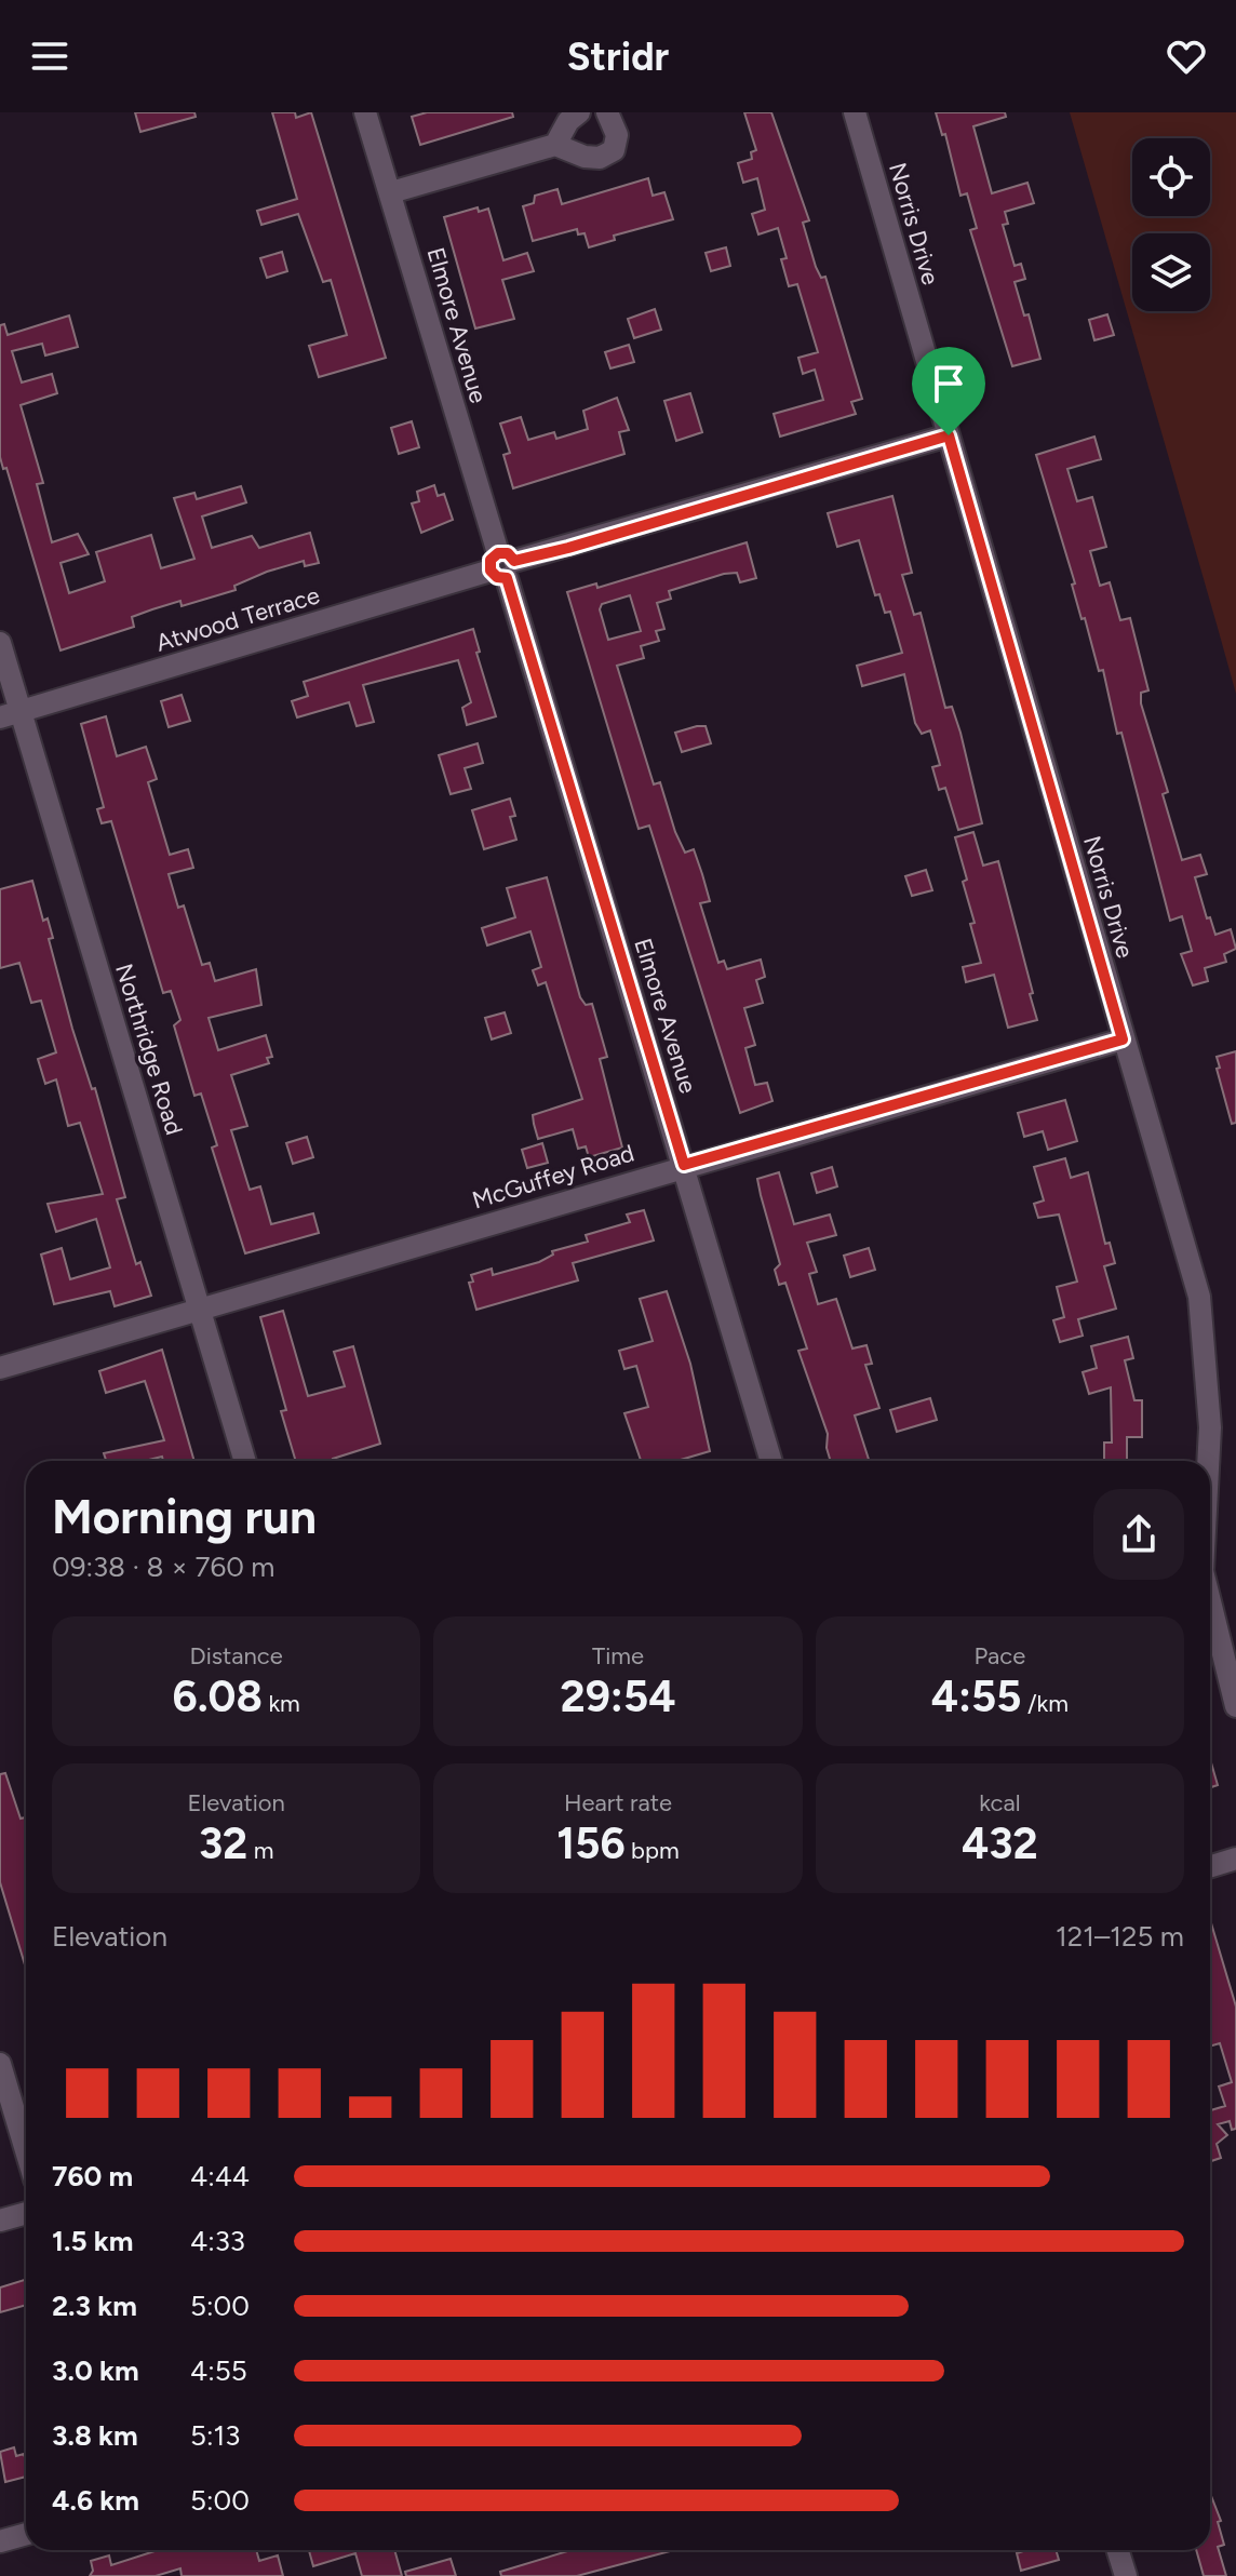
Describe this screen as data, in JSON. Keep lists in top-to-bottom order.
{
  "streets": {
    "street": [
      "Norris Drive",
      "Elmore Avenue",
      "Atwood Terrace",
      "Northridge Road",
      "McGuffey Road"
    ]
  },
  "crossings": [
    ["Norris Drive", "Atwood Terrace"],
    ["Norris Drive", "McGuffey Road"],
    ["Elmore Avenue", "Atwood Terrace"],
    ["Elmore Avenue", "McGuffey Road"],
    ["Atwood Terrace", "Northridge Road"],
    ["Northridge Road", "McGuffey Road"]
  ],
  "page": {
    "header": "Stridr",
    "heading": ["Morning run", "09:38 · 8 × 760 m"],
    "stats": [
      ["Distance", "6.08 km"],
      ["Time", "29:54"],
      ["Pace", "4:55 /km"],
      ["Elevation", "32 m"],
      ["Heart rate", "156 bpm"],
      ["kcal", "432"]
    ],
    "chart": ["Elevation", "121–125 m"],
    "list": [
      {
        "name": "760 m",
        "note": "4:44"
      },
      {
        "name": "1.5 km",
        "note": "4:33"
      },
      {
        "name": "2.3 km",
        "note": "5:00"
      },
      {
        "name": "3.0 km",
        "note": "4:55"
      },
      {
        "name": "3.8 km",
        "note": "5:13"
      },
      {
        "name": "4.6 km",
        "note": "5:00"
      }
    ]
  }
}
